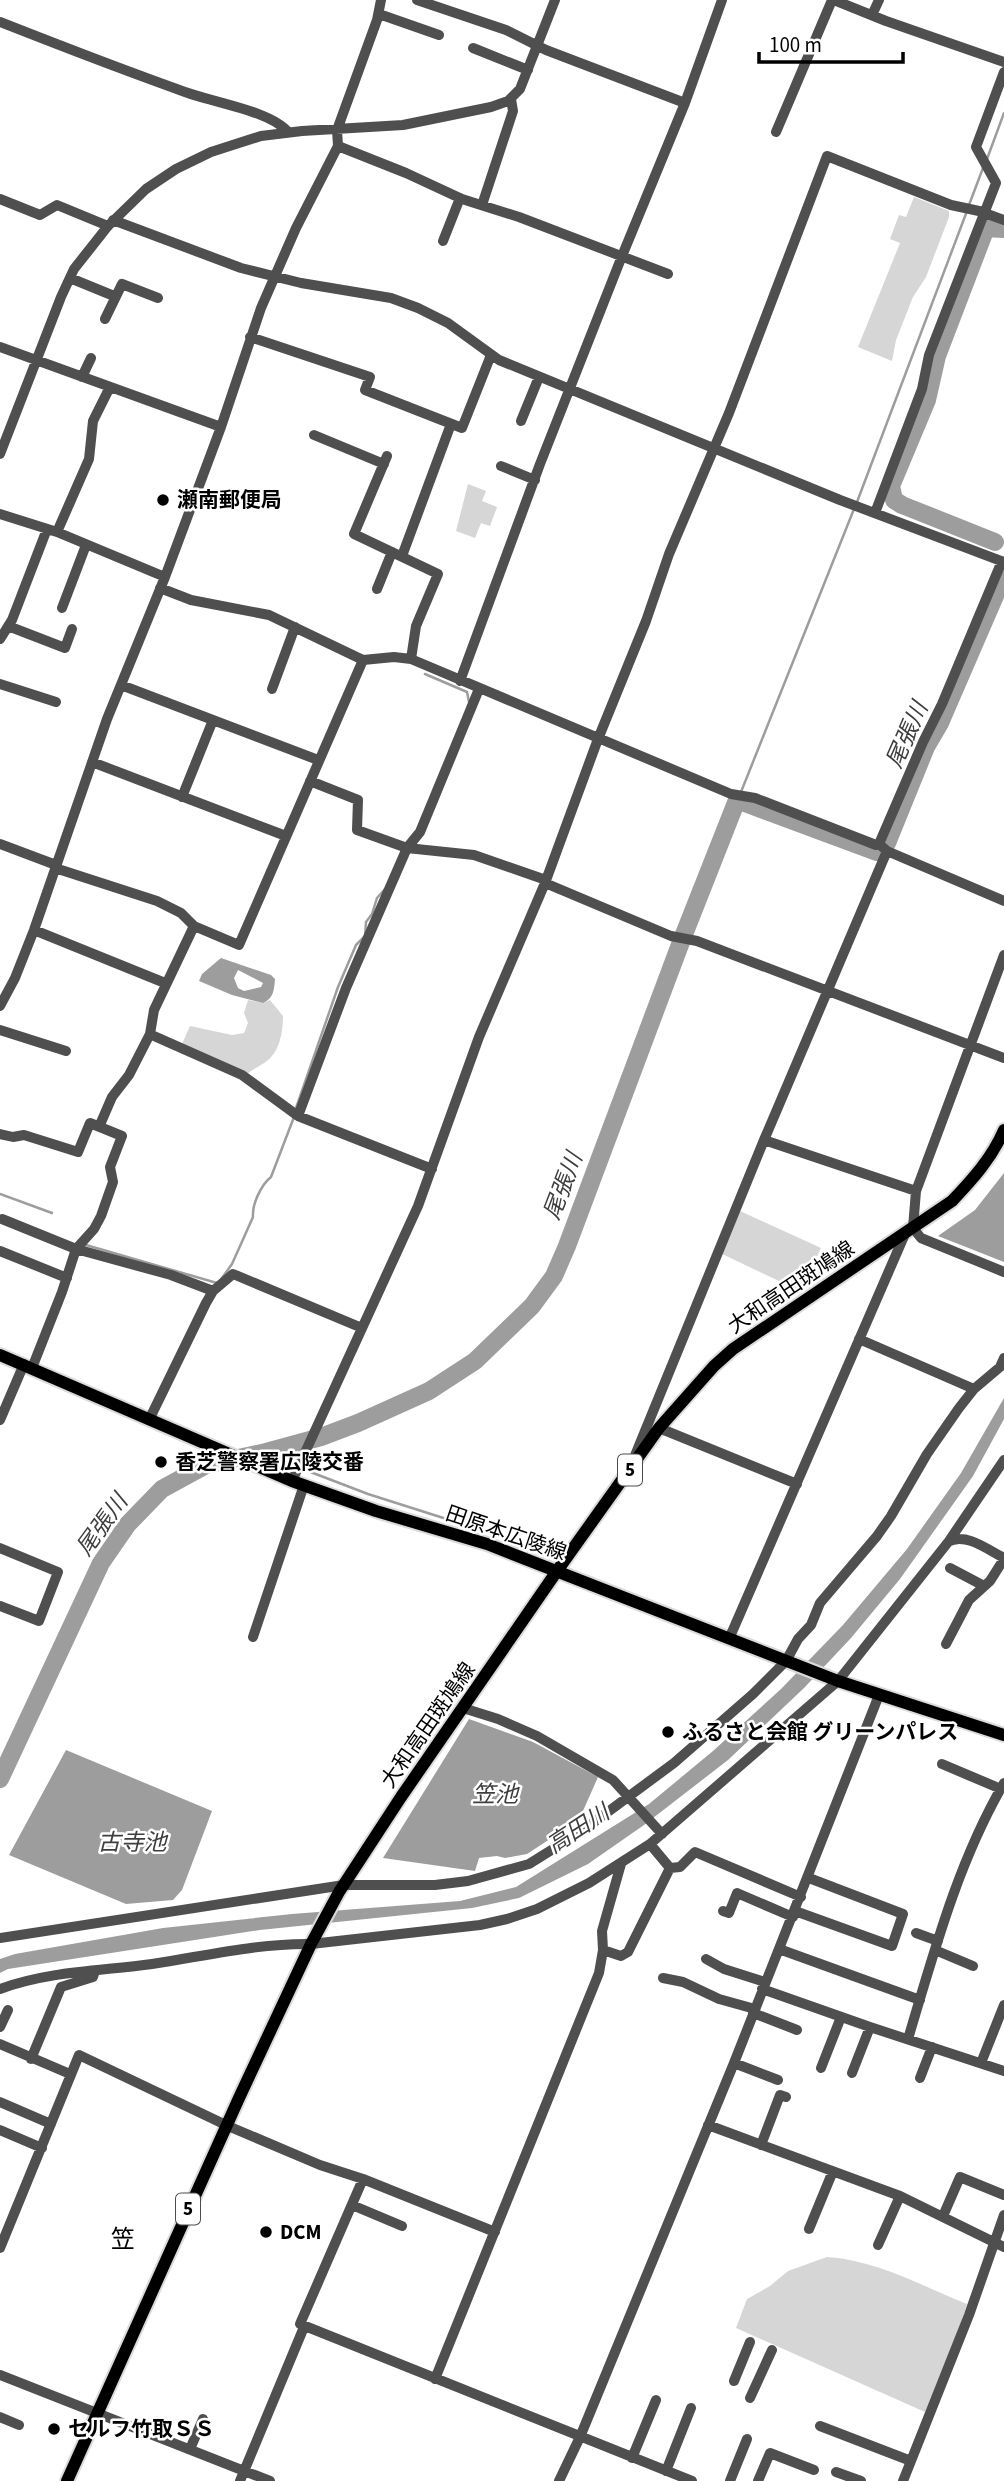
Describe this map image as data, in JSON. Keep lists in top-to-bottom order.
{
  "streets": {
    "main road": ["大和高田斑鳩線", "5", "田原本広陵線"]
  },
  "crossings": [
    ["大和高田斑鳩線", "田原本広陵線"]
  ],
  "districts": ["笠"],
  "water": [
    "尾張川",
    "笠池",
    "高田川",
    "古寺池"
  ],
  "places": [
    "瀬南郵便局",
    "香芝警察署広陵交番",
    "ふるさと会館 グリーンパレス",
    "DCM",
    "セルフ竹取ＳＳ"
  ],
  "scale_bar": "100 m"
}
